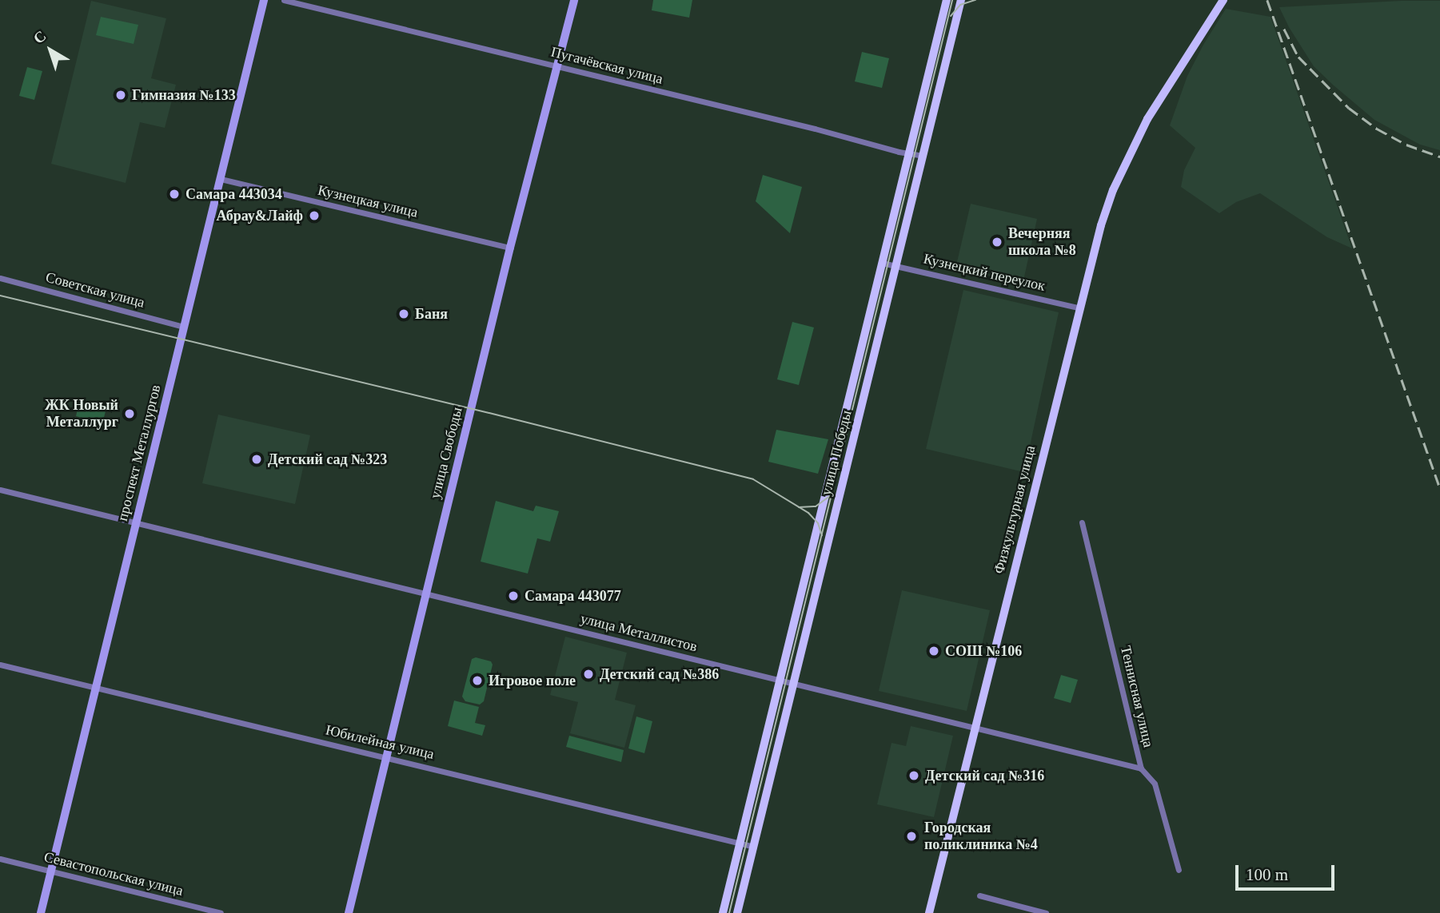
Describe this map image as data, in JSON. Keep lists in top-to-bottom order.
{
  "streets": {
    "main road": ["улица Победы", "Физкультурная улица"],
    "street": [
      "Пугачёвская улица",
      "Кузнецкая улица",
      "Кузнецкий переулок",
      "Советская улица",
      "проспект Металлургов",
      "улица Свободы",
      "улица Металлистов",
      "Теннисная улица",
      "Юбилейная улица",
      "Севастопольская улица"
    ]
  },
  "crossings": [
    ["Пугачёвская улица", "улица Свободы"],
    ["Пугачёвская улица", "улица Победы"],
    ["Кузнецкая улица", "проспект Металлургов"],
    ["Кузнецкая улица", "улица Свободы"],
    ["Кузнецкий переулок", "улица Победы"],
    ["Кузнецкий переулок", "Физкультурная улица"],
    ["Советская улица", "проспект Металлургов"],
    ["проспект Металлургов", "улица Металлистов"],
    ["проспект Металлургов", "Юбилейная улица"],
    ["проспект Металлургов", "Севастопольская улица"],
    ["улица Свободы", "улица Металлистов"],
    ["улица Свободы", "Юбилейная улица"],
    ["улица Победы", "улица Металлистов"],
    ["улица Победы", "Юбилейная улица"],
    ["Физкультурная улица", "улица Металлистов"],
    ["улица Металлистов", "Теннисная улица"]
  ],
  "places": [
    "Гимназия №133",
    "Самара 443034",
    "Абрау&Лайф",
    "Вечерняя школа №8",
    "Баня",
    "ЖК Новый Металлург",
    "Детский сад №323",
    "Самара 443077",
    "СОШ №106",
    "Детский сад №386",
    "Игровое поле",
    "Детский сад №316",
    "Городская поликлиника №4"
  ],
  "scale_bar": "100 m",
  "north": "top left"
}
